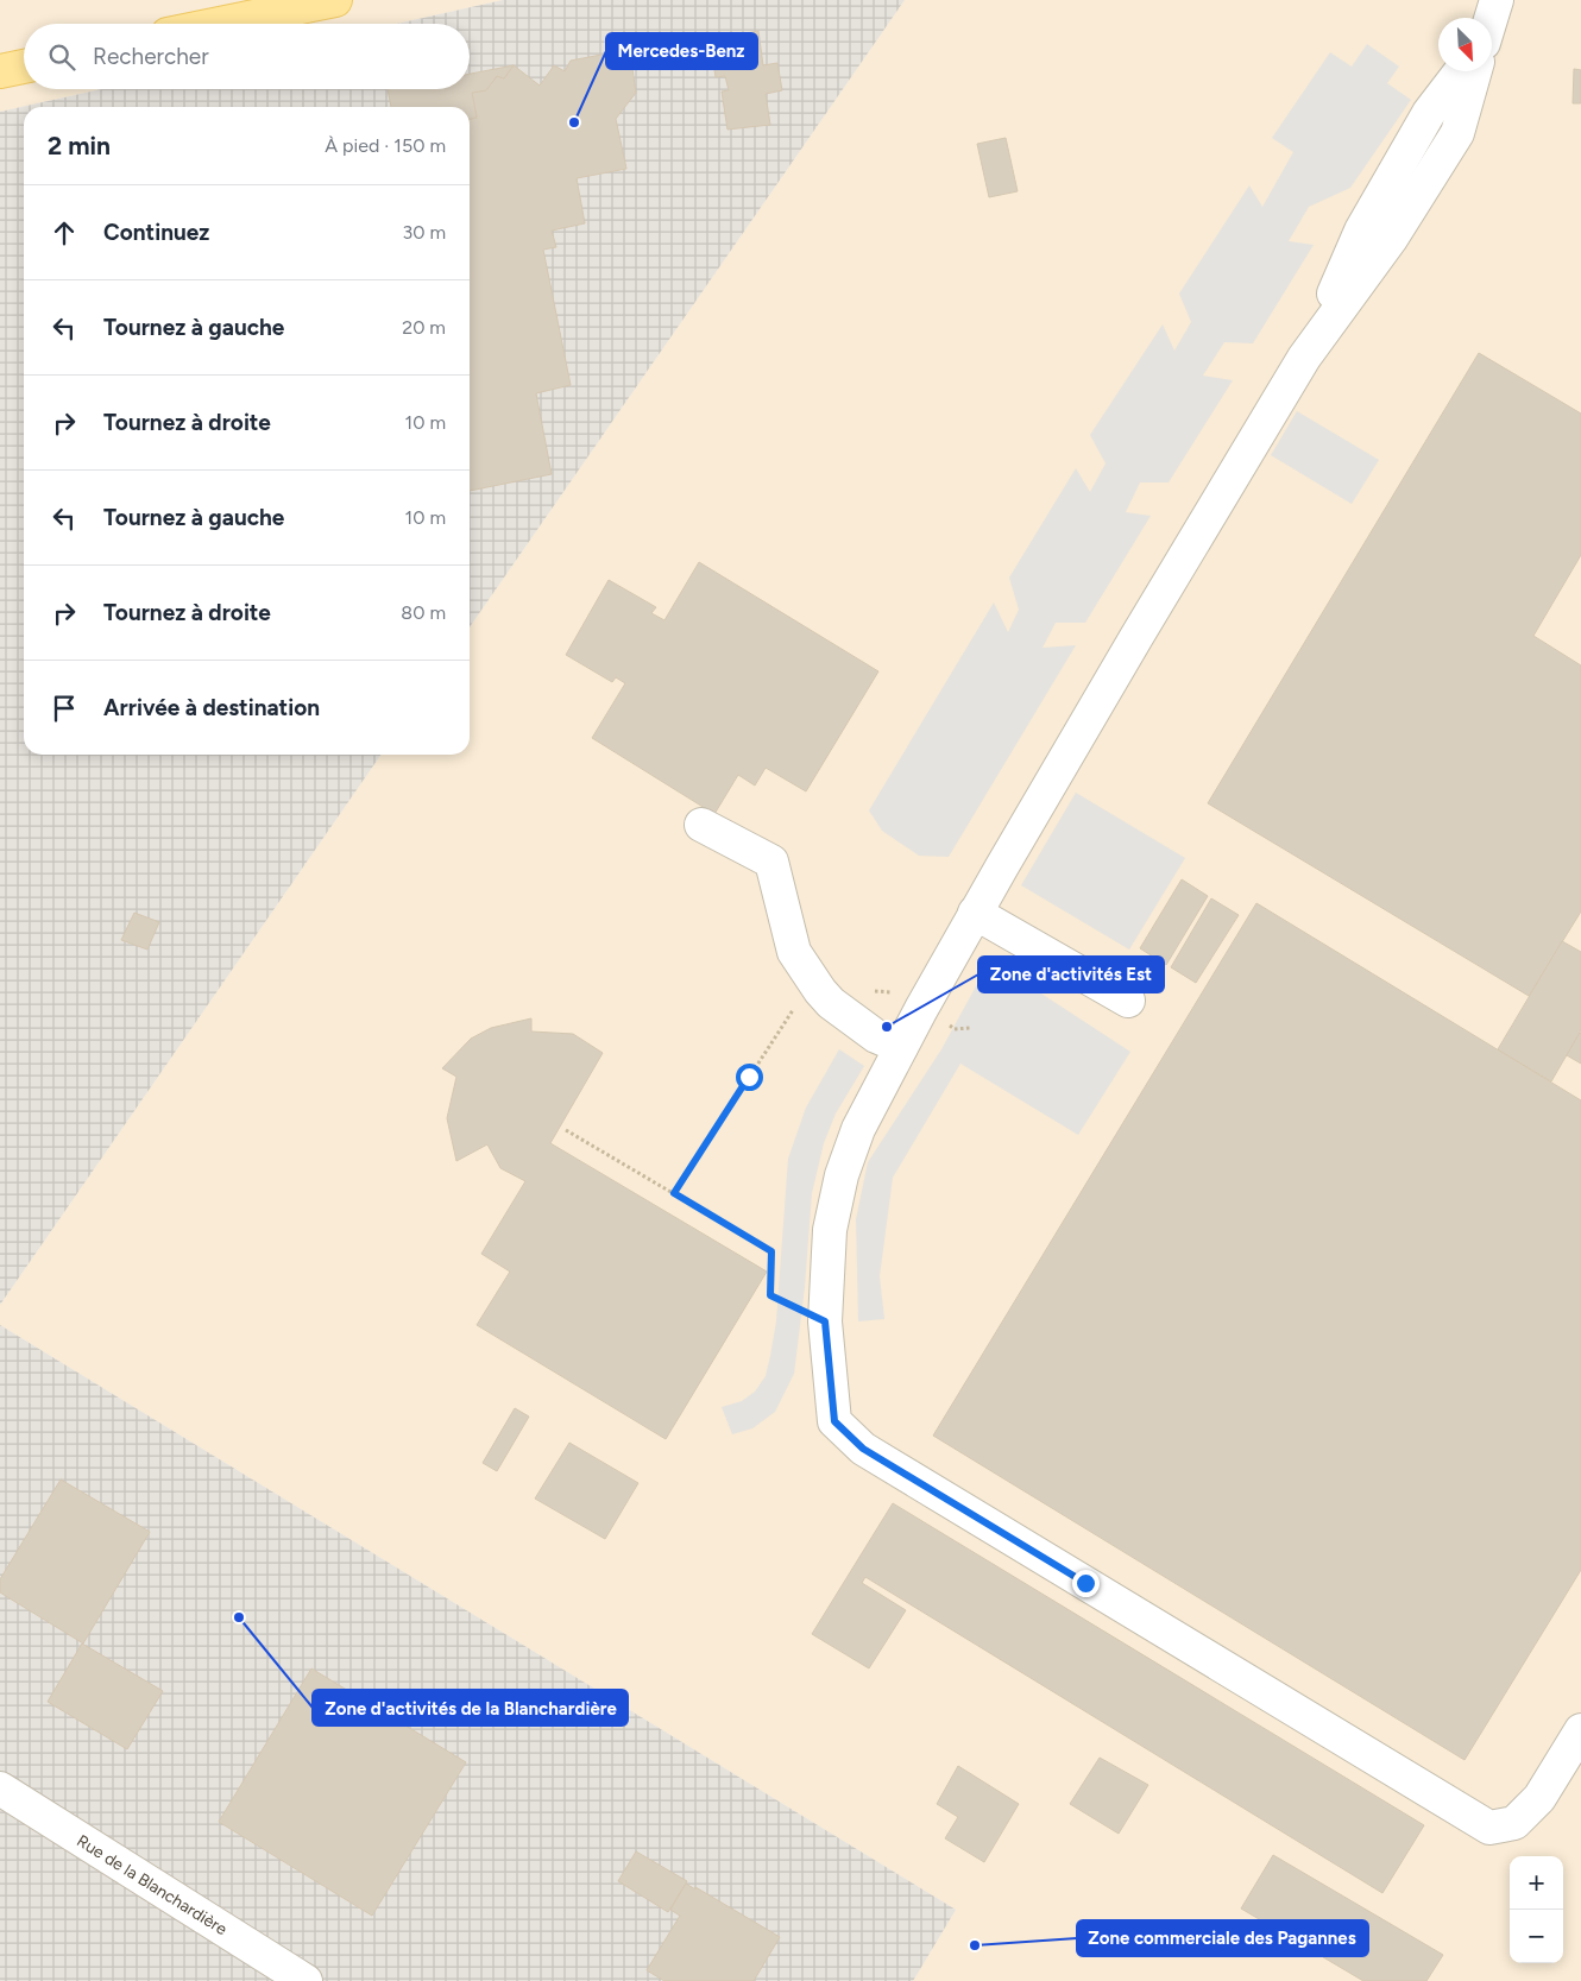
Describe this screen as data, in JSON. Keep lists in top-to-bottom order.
{
  "streets": {
    "street": ["Rue de la Blanchardière"]
  },
  "places": [
    "Mercedes-Benz",
    "Zone d'activités Est",
    "Zone d'activités de la Blanchardière",
    "Zone commerciale des Pagannes"
  ],
  "north": "bottom right",
  "page": {
    "search": "Rechercher",
    "heading": ["2 min", "À pied · 150 m"],
    "list": [
      ["Continuez", "30 m"],
      ["Tournez à gauche", "20 m"],
      ["Tournez à droite", "10 m"],
      ["Tournez à gauche", "10 m"],
      ["Tournez à droite", "80 m"],
      "Arrivée à destination"
    ],
    "map_buttons": ["+", "−"]
  }
}
